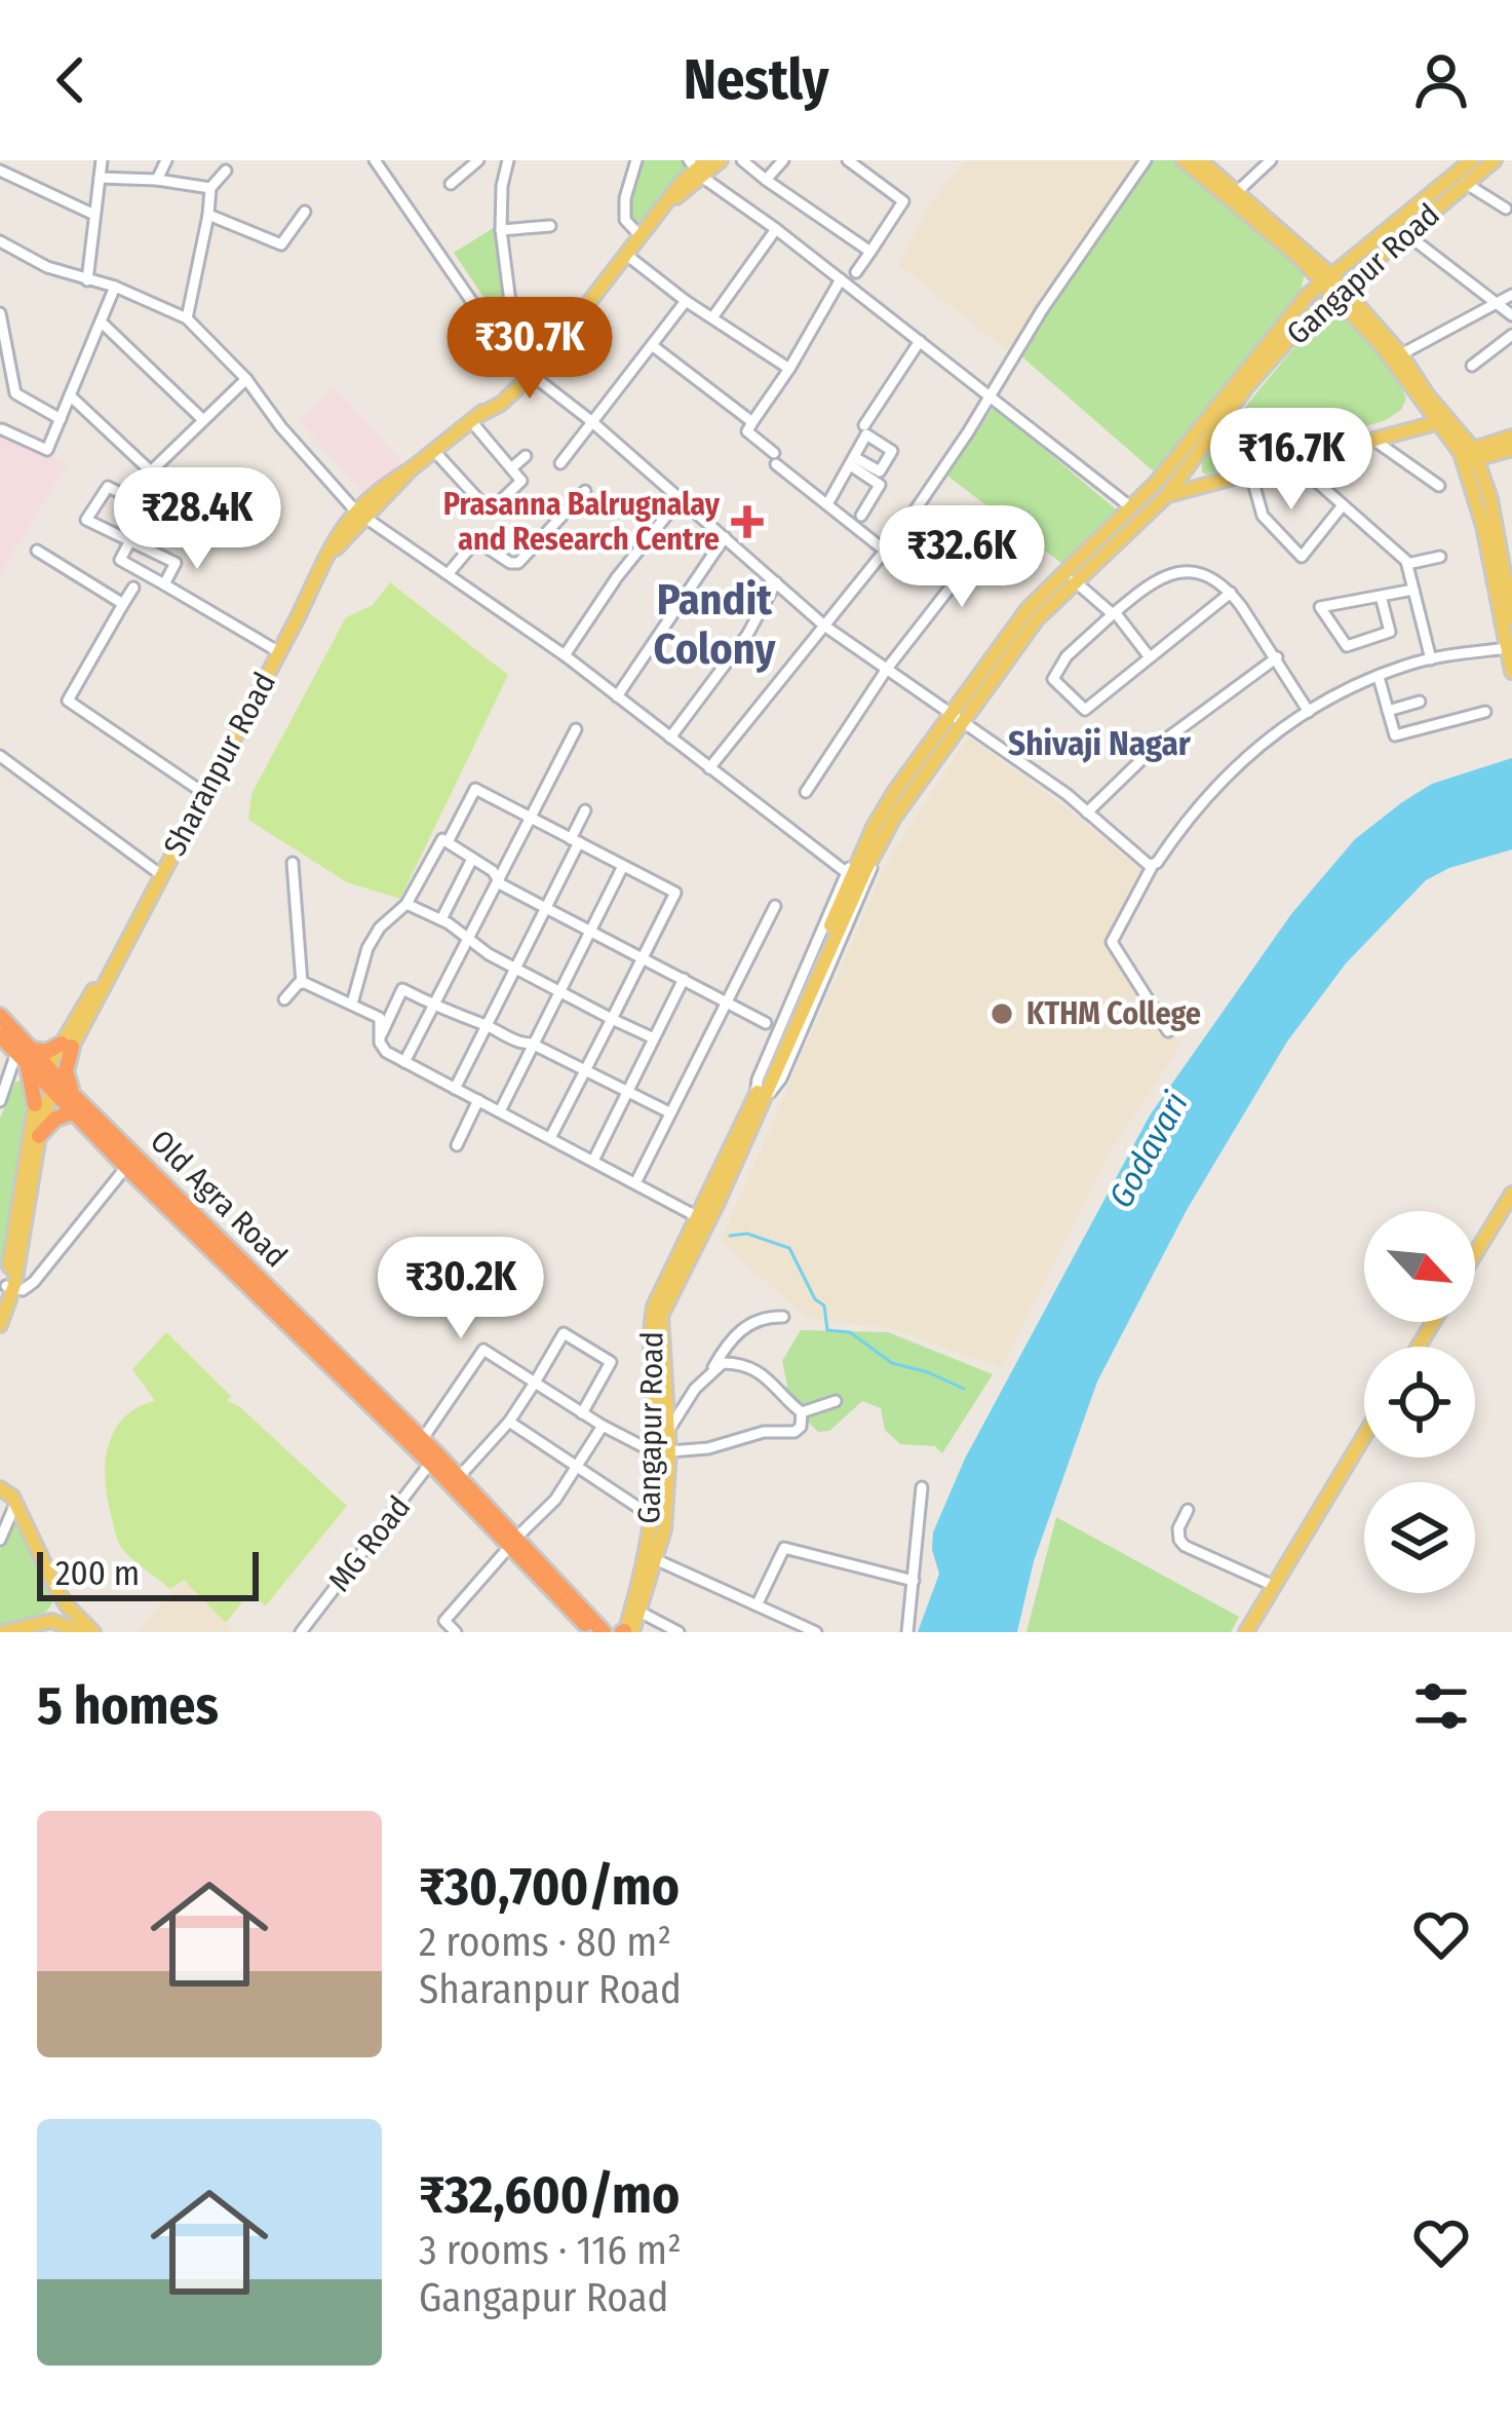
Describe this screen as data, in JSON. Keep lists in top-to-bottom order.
{
  "streets": {
    "highway": ["Old Agra Road"],
    "main road": ["Gangapur Road", "Sharanpur Road"],
    "street": ["MG Road"]
  },
  "crossings": [
    ["Sharanpur Road", "Old Agra Road"],
    ["Old Agra Road", "MG Road"]
  ],
  "districts": ["Pandit Colony", "Shivaji Nagar"],
  "water": ["Godavari"],
  "places": {
    "health": ["Prasanna Balrugnalay and Research Centre"],
    "other": ["KTHM College"]
  },
  "scale_bar": "200 m",
  "north": "bottom right",
  "page": {
    "header": "Nestly",
    "price": [
      "₹30.7K",
      "₹16.7K",
      "₹28.4K",
      "₹32.6K",
      "₹30.2K"
    ],
    "scale": "200 m",
    "heading": "5 homes",
    "list": [
      {
        "name": "₹30,700/mo",
        "note": "2 rooms · 80 m² · Sharanpur Road"
      },
      {
        "name": "₹32,600/mo",
        "note": "3 rooms · 116 m² · Gangapur Road"
      }
    ]
  }
}
